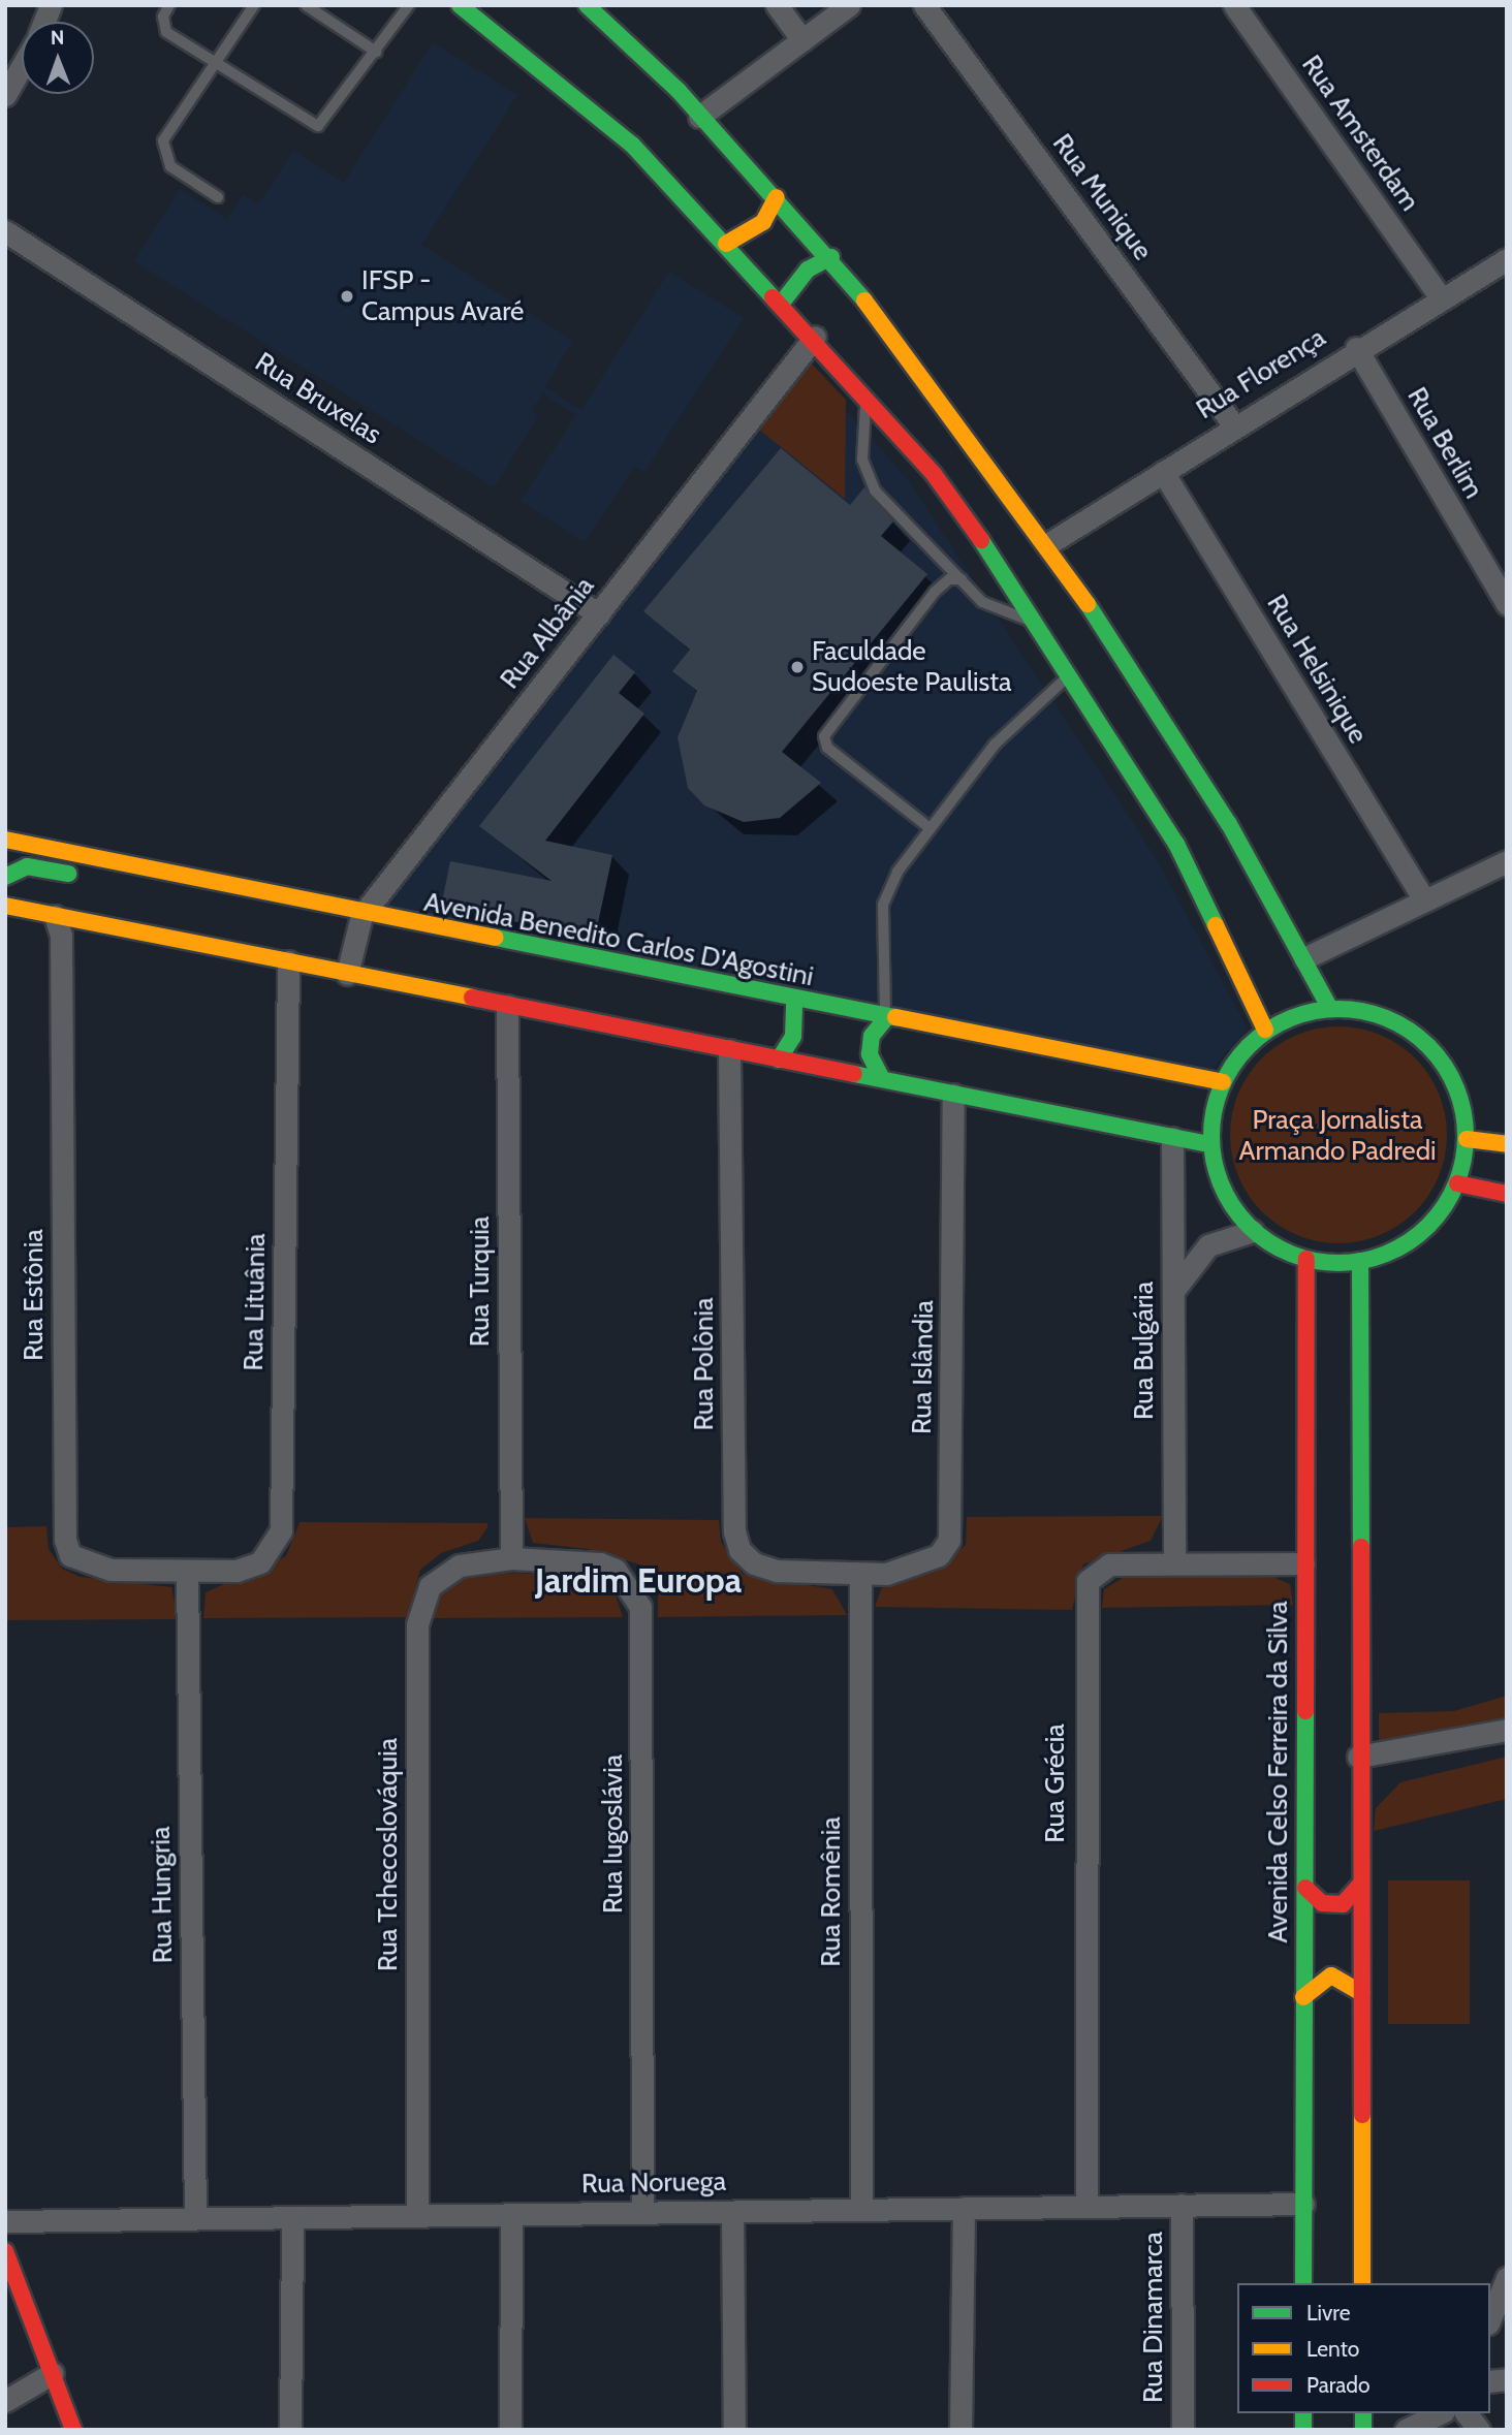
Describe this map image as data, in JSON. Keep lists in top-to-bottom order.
{
  "streets": {
    "main road": ["Avenida Benedito Carlos D'Agostini", "Avenida Celso Ferreira da Silva"],
    "street": [
      "Rua Amsterdam",
      "Rua Munique",
      "Rua Florença",
      "Rua Bruxelas",
      "Rua Berlim",
      "Rua Albânia",
      "Rua Helsinique",
      "Rua Turquia",
      "Rua Estônia",
      "Rua Lituânia",
      "Rua Bulgária",
      "Rua Polônia",
      "Rua Islândia",
      "Rua Grécia",
      "Rua Iugoslávia",
      "Rua Tchecoslováquia",
      "Rua Romênia",
      "Rua Hungria",
      "Rua Noruega",
      "Rua Dinamarca"
    ]
  },
  "crossings": [
    ["Rua Amsterdam", "Rua Florença"],
    ["Rua Munique", "Rua Florença"],
    ["Rua Florença", "Rua Berlim"],
    ["Rua Florença", "Rua Helsinique"],
    ["Rua Bruxelas", "Rua Albânia"],
    ["Rua Albânia", "Avenida Benedito Carlos D'Agostini"],
    ["Avenida Benedito Carlos D'Agostini", "Avenida Celso Ferreira da Silva"],
    ["Rua Turquia", "Rua Iugoslávia"],
    ["Rua Turquia", "Rua Tchecoslováquia"],
    ["Rua Estônia", "Rua Lituânia"],
    ["Rua Estônia", "Rua Hungria"],
    ["Rua Lituânia", "Rua Hungria"],
    ["Rua Bulgária", "Rua Grécia"],
    ["Rua Polônia", "Rua Islândia"],
    ["Rua Polônia", "Rua Romênia"],
    ["Rua Islândia", "Rua Romênia"],
    ["Avenida Celso Ferreira da Silva", "Rua Grécia"],
    ["Avenida Celso Ferreira da Silva", "Rua Noruega"],
    ["Rua Grécia", "Rua Noruega"],
    ["Rua Iugoslávia", "Rua Tchecoslováquia"],
    ["Rua Iugoslávia", "Rua Noruega"],
    ["Rua Tchecoslováquia", "Rua Noruega"],
    ["Rua Romênia", "Rua Noruega"],
    ["Rua Hungria", "Rua Noruega"],
    ["Rua Noruega", "Rua Dinamarca"]
  ],
  "districts": ["Jardim Europa"],
  "parks": ["Praça Jornalista Armando Padredi"],
  "places": ["IFSP - Campus Avaré", "Faculdade Sudoeste Paulista"],
  "legend": ["Livre", "Lento", "Parado"],
  "north": "top"
}
